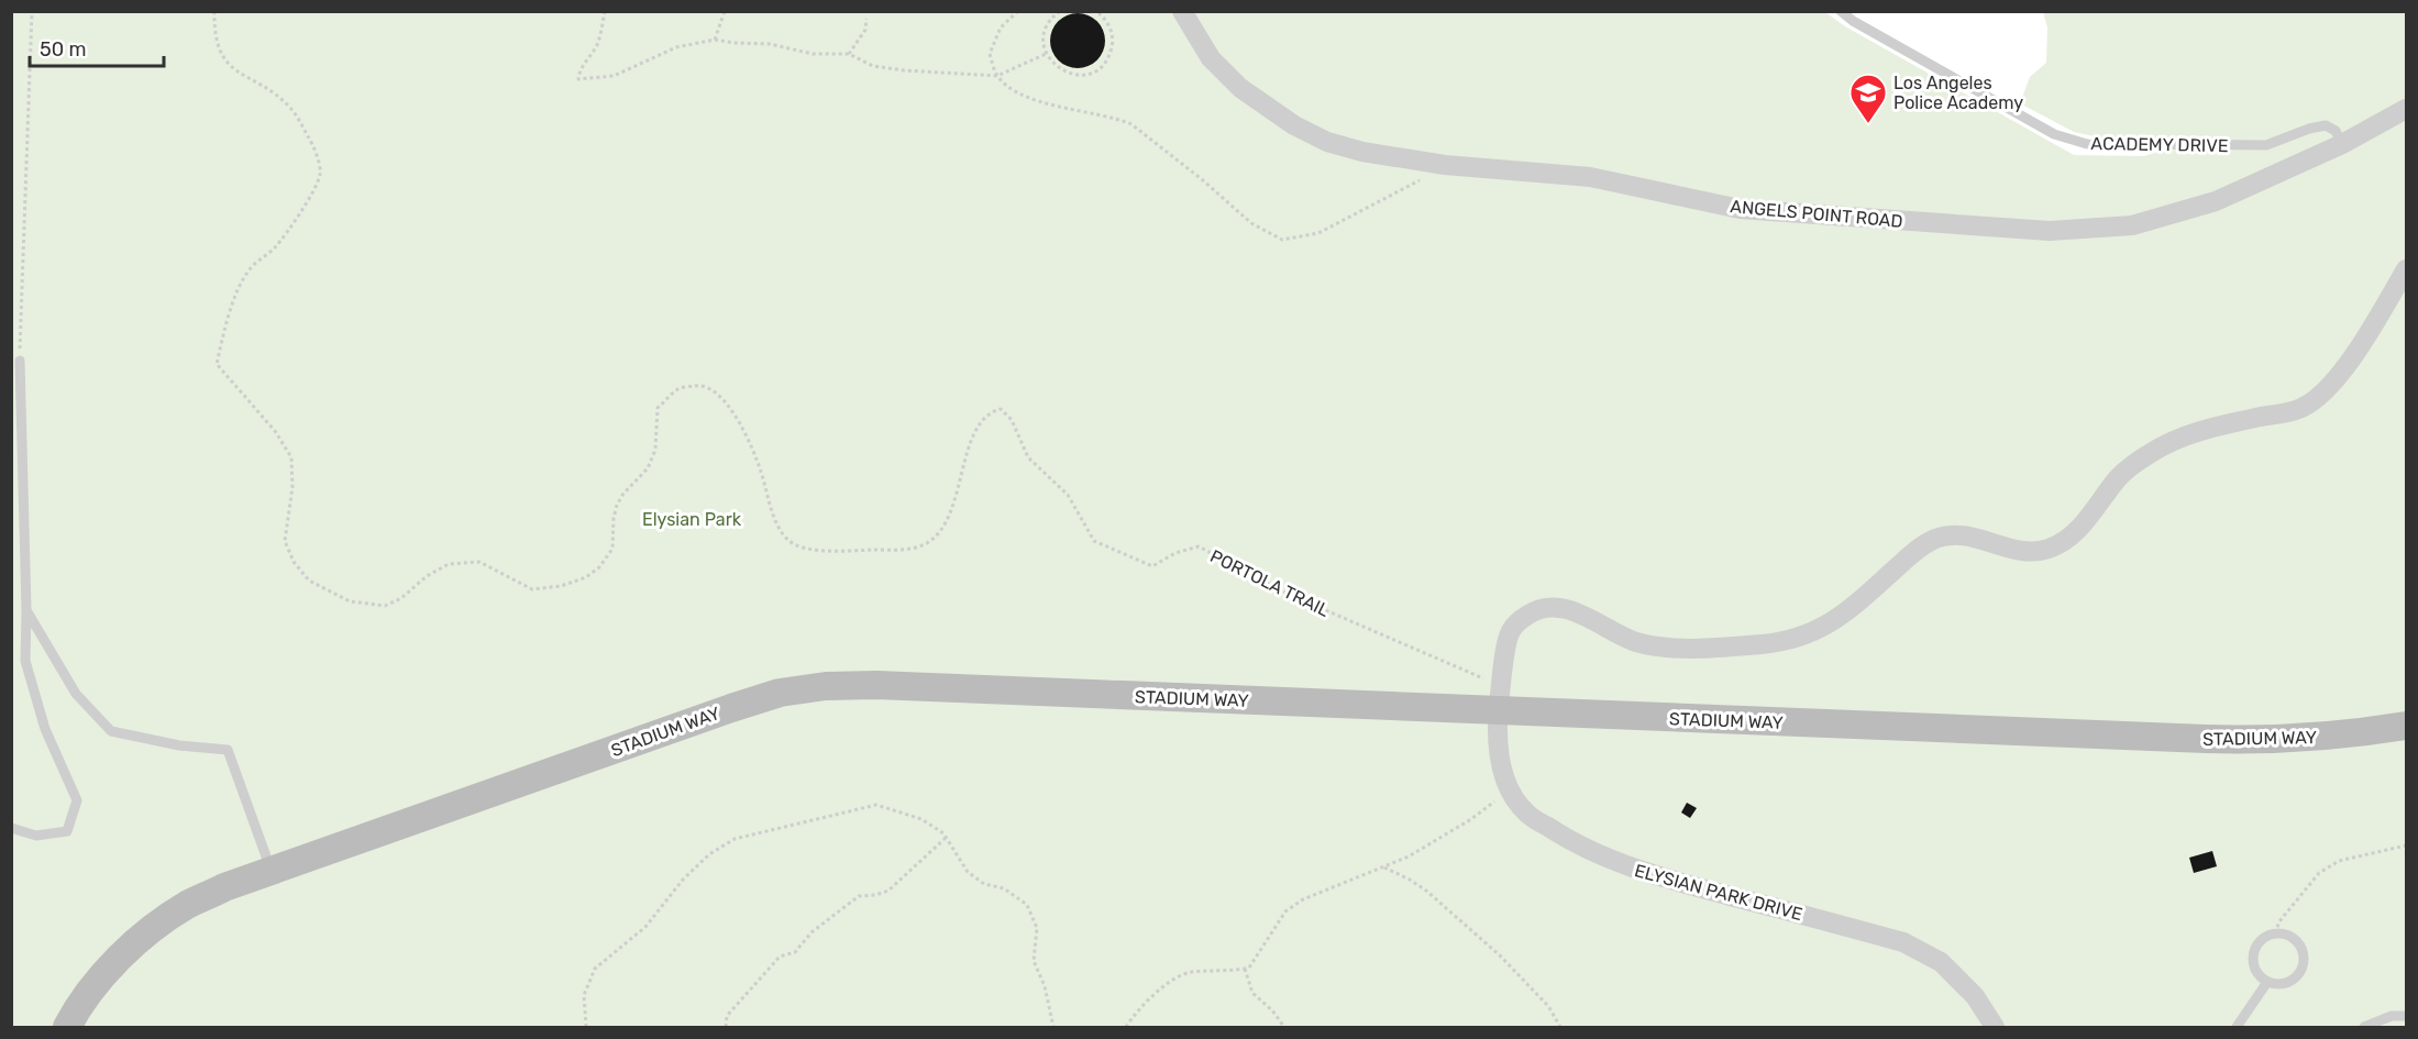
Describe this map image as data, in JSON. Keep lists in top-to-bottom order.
{
  "streets": {
    "main road": ["STADIUM WAY"],
    "street": ["ANGELS POINT ROAD", "ELYSIAN PARK DRIVE"],
    "lane": ["ACADEMY DRIVE"],
    "path": ["PORTOLA TRAIL"]
  },
  "crossings": [
    ["ACADEMY DRIVE", "ANGELS POINT ROAD"],
    ["PORTOLA TRAIL", "STADIUM WAY"],
    ["PORTOLA TRAIL", "ELYSIAN PARK DRIVE"],
    ["STADIUM WAY", "ELYSIAN PARK DRIVE"]
  ],
  "parks": ["Elysian Park"],
  "places": {
    "school or university": ["Los Angeles Police Academy"]
  },
  "scale_bar": "50 m"
}
